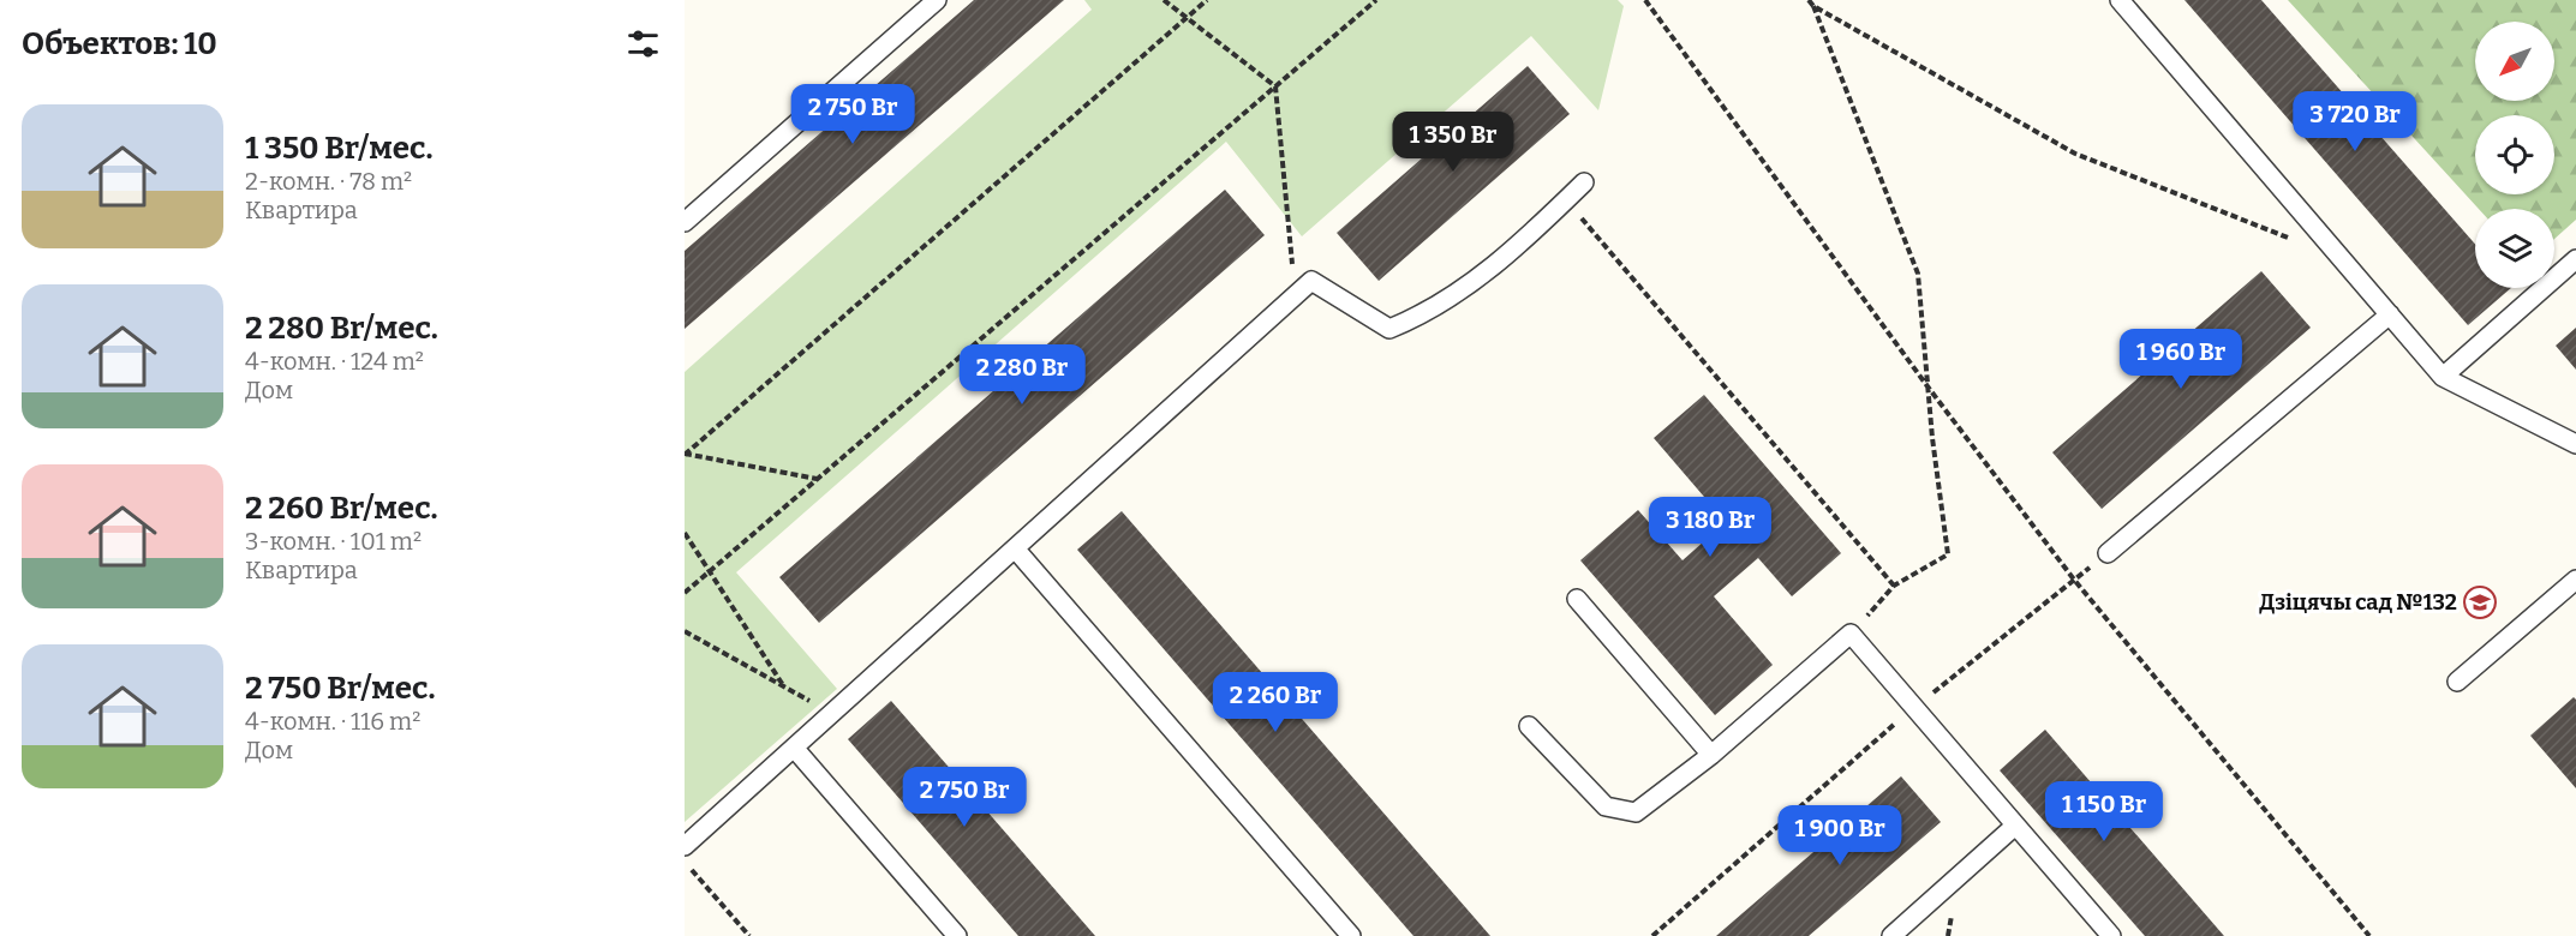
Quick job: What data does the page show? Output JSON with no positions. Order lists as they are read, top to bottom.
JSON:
{
  "places": {
    "school or university": ["Дзіцячы сад №132"]
  },
  "north": "bottom left",
  "page": {
    "heading": "Объектов: 10",
    "price": [
      "2 750 Br",
      "3 720 Br",
      "1 350 Br",
      "1 960 Br",
      "2 280 Br",
      "3 180 Br",
      "2 260 Br",
      "2 750 Br",
      "1 150 Br",
      "1 900 Br"
    ],
    "list": [
      {
        "name": "1 350 Br/мес.",
        "note": "2-комн. · 78 m² · Квартира"
      },
      {
        "name": "2 280 Br/мес.",
        "note": "4-комн. · 124 m² · Дом"
      },
      {
        "name": "2 260 Br/мес.",
        "note": "3-комн. · 101 m² · Квартира"
      },
      {
        "name": "2 750 Br/мес.",
        "note": "4-комн. · 116 m² · Дом"
      }
    ]
  }
}
